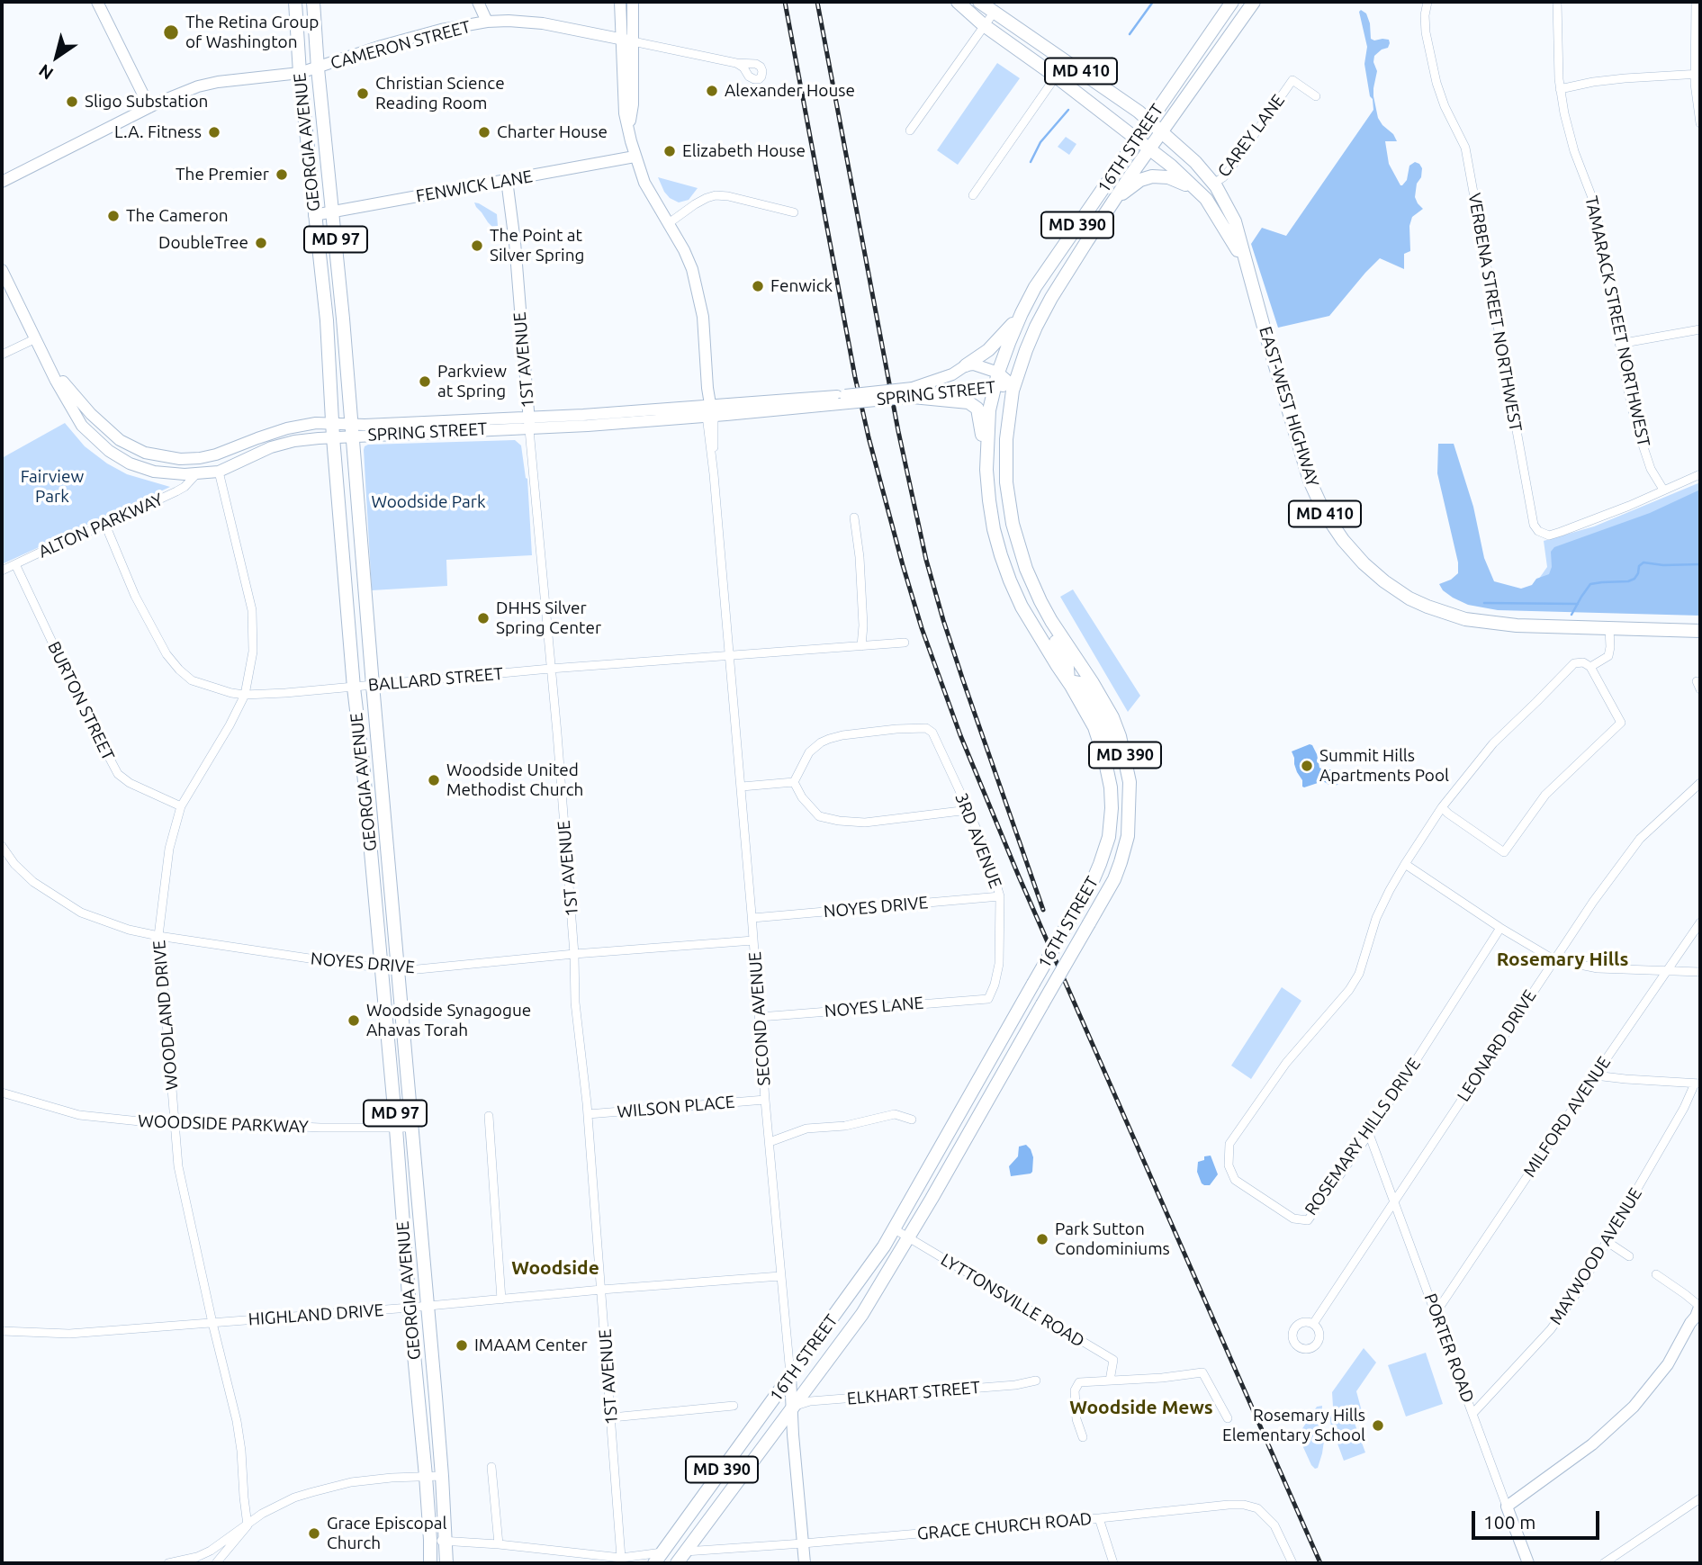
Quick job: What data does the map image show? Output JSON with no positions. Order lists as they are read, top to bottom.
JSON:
{
  "streets": {
    "main road": [
      "MD 410",
      "GEORGIA AVENUE",
      "16TH STREET",
      "MD 390",
      "MD 97",
      "EAST-WEST HIGHWAY"
    ],
    "street": [
      "CAMERON STREET",
      "CAREY LANE",
      "FENWICK LANE",
      "VERBENA STREET NORTHWEST",
      "TAMARACK STREET NORTHWEST",
      "1ST AVENUE",
      "SPRING STREET",
      "ALTON PARKWAY",
      "BALLARD STREET",
      "BURTON STREET",
      "3RD AVENUE",
      "NOYES DRIVE",
      "NOYES LANE",
      "WOODLAND DRIVE",
      "SECOND AVENUE",
      "LEONARD DRIVE",
      "WILSON PLACE",
      "MILFORD AVENUE",
      "WOODSIDE PARKWAY",
      "ROSEMARY HILLS DRIVE",
      "MAYWOOD AVENUE",
      "LYTTONSVILLE ROAD",
      "HIGHLAND DRIVE",
      "PORTER ROAD",
      "ELKHART STREET",
      "GRACE CHURCH ROAD"
    ]
  },
  "crossings": [
    ["CAMERON STREET", "GEORGIA AVENUE"],
    ["CAMERON STREET", "SECOND AVENUE"],
    ["CAREY LANE", "EAST-WEST HIGHWAY"],
    ["GEORGIA AVENUE", "FENWICK LANE"],
    ["GEORGIA AVENUE", "SPRING STREET"],
    ["GEORGIA AVENUE", "BALLARD STREET"],
    ["GEORGIA AVENUE", "NOYES DRIVE"],
    ["GEORGIA AVENUE", "WOODSIDE PARKWAY"],
    ["GEORGIA AVENUE", "HIGHLAND DRIVE"],
    ["16TH STREET", "SPRING STREET"],
    ["16TH STREET", "EAST-WEST HIGHWAY"],
    ["16TH STREET", "SECOND AVENUE"],
    ["16TH STREET", "LYTTONSVILLE ROAD"],
    ["16TH STREET", "ELKHART STREET"],
    ["16TH STREET", "GRACE CHURCH ROAD"],
    ["FENWICK LANE", "1ST AVENUE"],
    ["FENWICK LANE", "SECOND AVENUE"],
    ["VERBENA STREET NORTHWEST", "TAMARACK STREET NORTHWEST"],
    ["1ST AVENUE", "SPRING STREET"],
    ["1ST AVENUE", "BALLARD STREET"],
    ["1ST AVENUE", "NOYES DRIVE"],
    ["1ST AVENUE", "WILSON PLACE"],
    ["1ST AVENUE", "HIGHLAND DRIVE"],
    ["SPRING STREET", "ALTON PARKWAY"],
    ["SPRING STREET", "WOODLAND DRIVE"],
    ["SPRING STREET", "SECOND AVENUE"],
    ["ALTON PARKWAY", "BALLARD STREET"],
    ["ALTON PARKWAY", "BURTON STREET"],
    ["BALLARD STREET", "WOODLAND DRIVE"],
    ["BALLARD STREET", "SECOND AVENUE"],
    ["BURTON STREET", "WOODLAND DRIVE"],
    ["3RD AVENUE", "NOYES DRIVE"],
    ["3RD AVENUE", "NOYES LANE"],
    ["NOYES DRIVE", "WOODLAND DRIVE"],
    ["NOYES DRIVE", "SECOND AVENUE"],
    ["NOYES LANE", "SECOND AVENUE"],
    ["WOODLAND DRIVE", "WOODSIDE PARKWAY"],
    ["WOODLAND DRIVE", "HIGHLAND DRIVE"],
    ["SECOND AVENUE", "WILSON PLACE"],
    ["SECOND AVENUE", "HIGHLAND DRIVE"],
    ["SECOND AVENUE", "ELKHART STREET"],
    ["SECOND AVENUE", "GRACE CHURCH ROAD"],
    ["LEONARD DRIVE", "PORTER ROAD"],
    ["MILFORD AVENUE", "PORTER ROAD"],
    ["ROSEMARY HILLS DRIVE", "PORTER ROAD"],
    ["MAYWOOD AVENUE", "PORTER ROAD"]
  ],
  "districts": ["Rosemary Hills", "Woodside", "Woodside Mews"],
  "parks": ["Fairview Park", "Woodside Park"],
  "places": [
    "The Retina Group of Washington",
    "Alexander House",
    "Christian Science Reading Room",
    "Sligo Substation",
    "L.A. Fitness",
    "Charter House",
    "Elizabeth House",
    "The Premier",
    "The Cameron",
    "DoubleTree",
    "The Point at Silver Spring",
    "Fenwick",
    "Parkview at Spring",
    "DHHS Silver Spring Center",
    "Summit Hills Apartments Pool",
    "Woodside United Methodist Church",
    "Woodside Synagogue Ahavas Torah",
    "Park Sutton Condominiums",
    "IMAAM Center",
    "Rosemary Hills Elementary School",
    "Grace Episcopal Church"
  ],
  "scale_bar": "100 m",
  "north": "bottom left"
}
